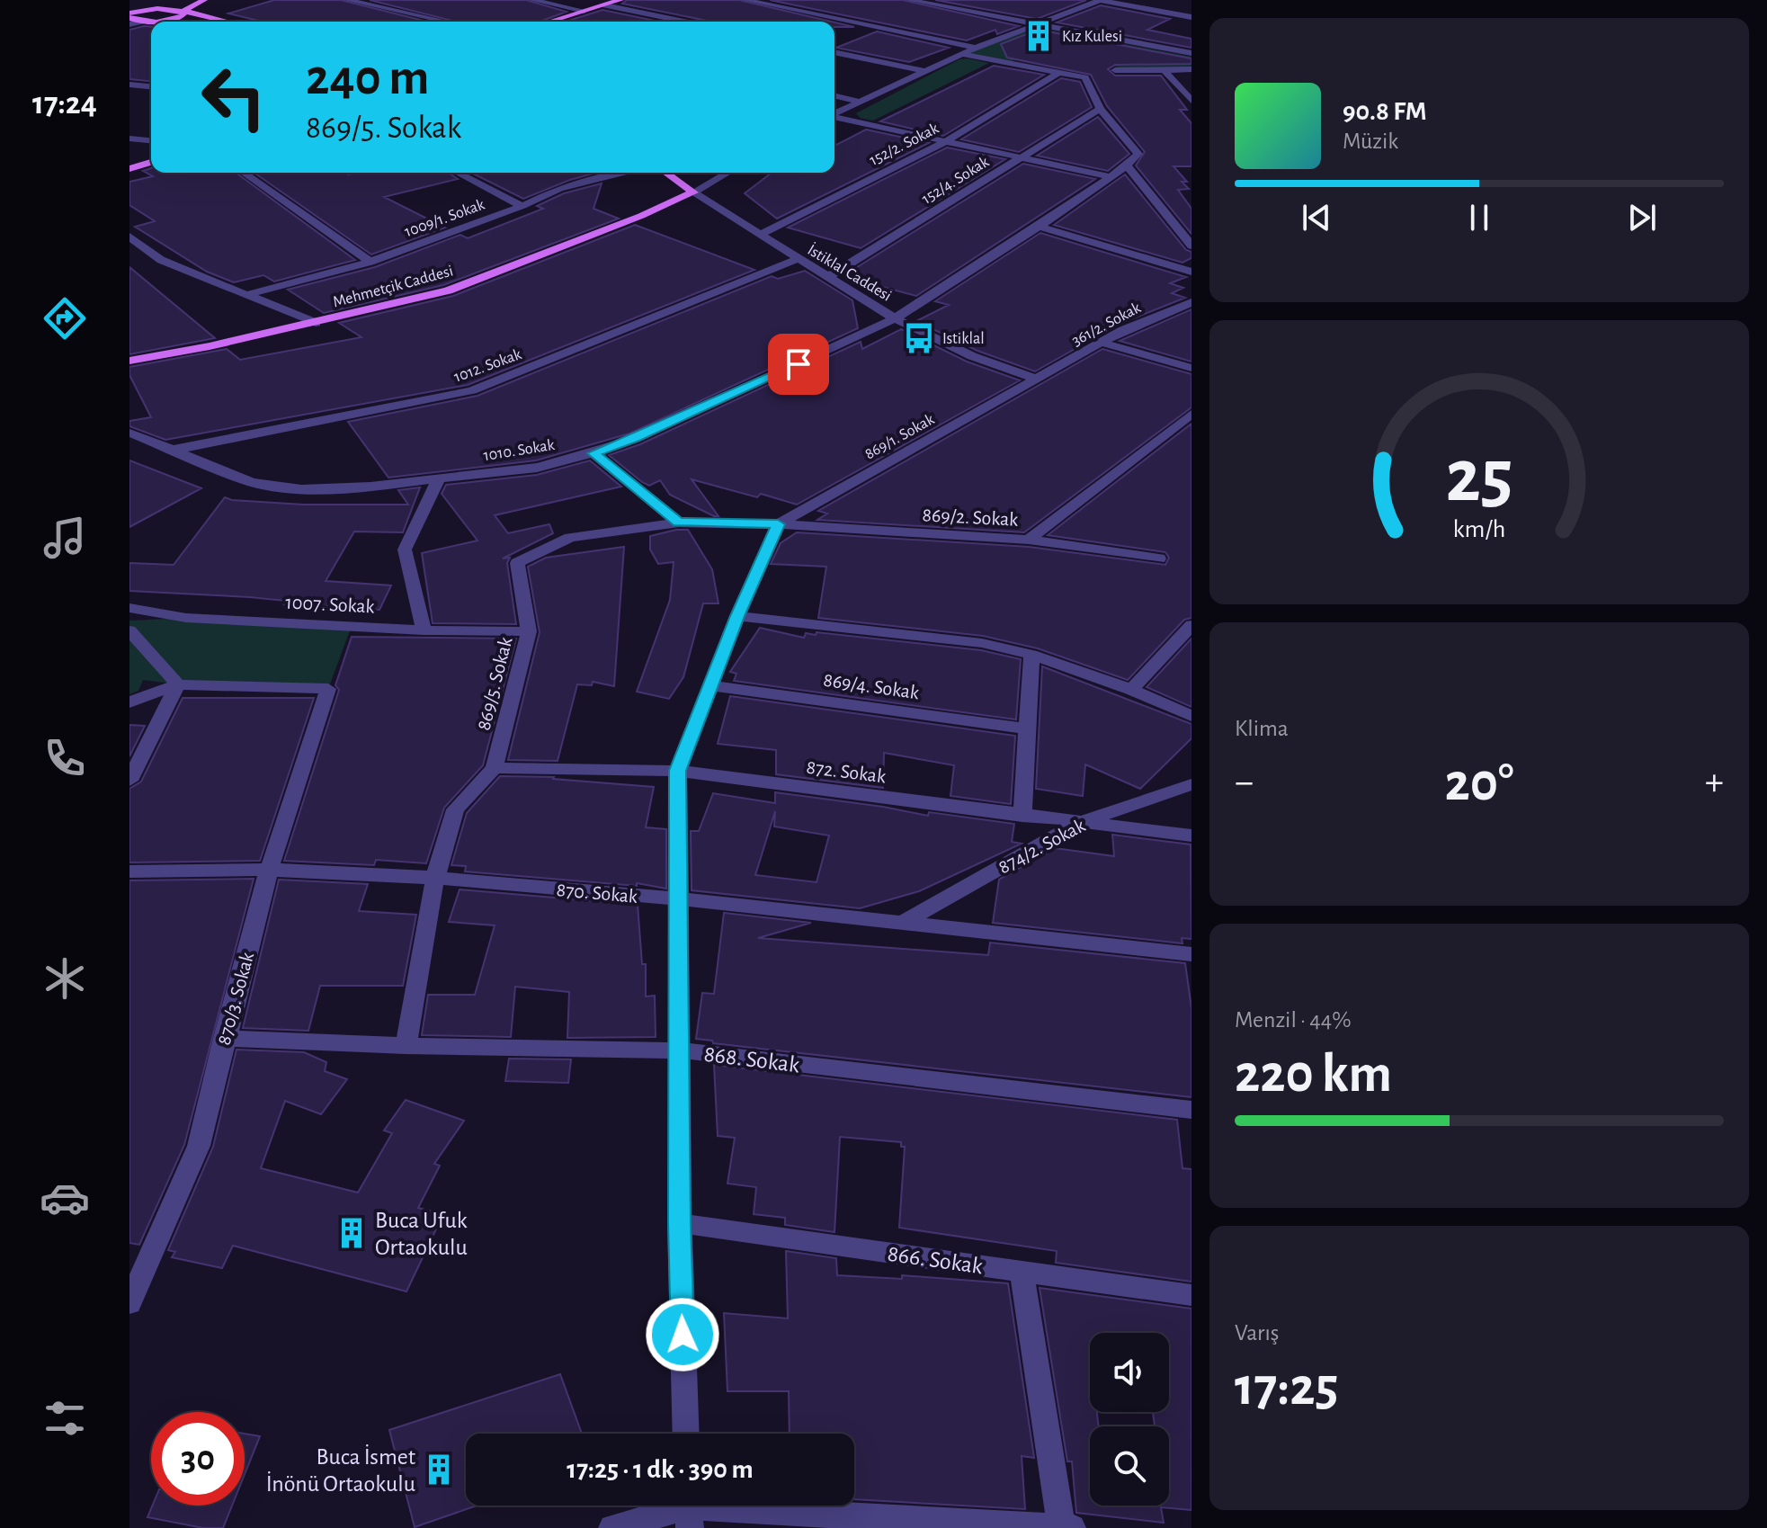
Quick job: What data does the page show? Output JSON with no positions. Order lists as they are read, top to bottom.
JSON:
{
  "streets": {
    "main road": ["İstiklal Caddesi", "Mehmetçik Caddesi"],
    "street": [
      "152/2. Sokak",
      "152/4. Sokak",
      "1009/1. Sokak",
      "361/2. Sokak",
      "1012. Sokak",
      "869/1. Sokak",
      "1010. Sokak",
      "869/2. Sokak",
      "1007. Sokak",
      "869/5. Sokak",
      "869/4. Sokak",
      "872. Sokak",
      "874/2. Sokak",
      "870. Sokak",
      "870/3. Sokak",
      "868. Sokak",
      "866. Sokak"
    ]
  },
  "crossings": [
    ["152/2. Sokak", "İstiklal Caddesi"],
    ["152/4. Sokak", "İstiklal Caddesi"],
    ["İstiklal Caddesi", "Mehmetçik Caddesi"],
    ["İstiklal Caddesi", "361/2. Sokak"],
    ["İstiklal Caddesi", "1012. Sokak"],
    ["İstiklal Caddesi", "869/1. Sokak"],
    ["İstiklal Caddesi", "1010. Sokak"],
    ["361/2. Sokak", "869/1. Sokak"],
    ["1012. Sokak", "1010. Sokak"],
    ["869/1. Sokak", "869/2. Sokak"],
    ["869/1. Sokak", "869/5. Sokak"],
    ["869/2. Sokak", "869/5. Sokak"],
    ["1007. Sokak", "869/5. Sokak"],
    ["869/5. Sokak", "872. Sokak"],
    ["869/5. Sokak", "870. Sokak"],
    ["869/5. Sokak", "868. Sokak"],
    ["872. Sokak", "874/2. Sokak"],
    ["874/2. Sokak", "870. Sokak"],
    ["870. Sokak", "870/3. Sokak"],
    ["870/3. Sokak", "868. Sokak"]
  ],
  "places": {
    "building": ["Kız Kulesi", "Buca Ufuk Ortaokulu", "Buca İsmet İnönü Ortaokulu"],
    "bus stop": ["Istiklal"]
  },
  "page": {
    "tabs": "17:24",
    "turn": ["240 m", "869/5. Sokak"],
    "song": ["90.8 FM", "Müzik"],
    "tile": [
      "Klima",
      ["Menzil · 44%", "220 km"],
      ["Varış", "17:25"]
    ],
    "heat": ["−", "20°", "+"],
    "limit": "30",
    "trip": "17:25 · 1 dk · 390 m",
    "gauge": ["25", "km/h"]
  }
}
